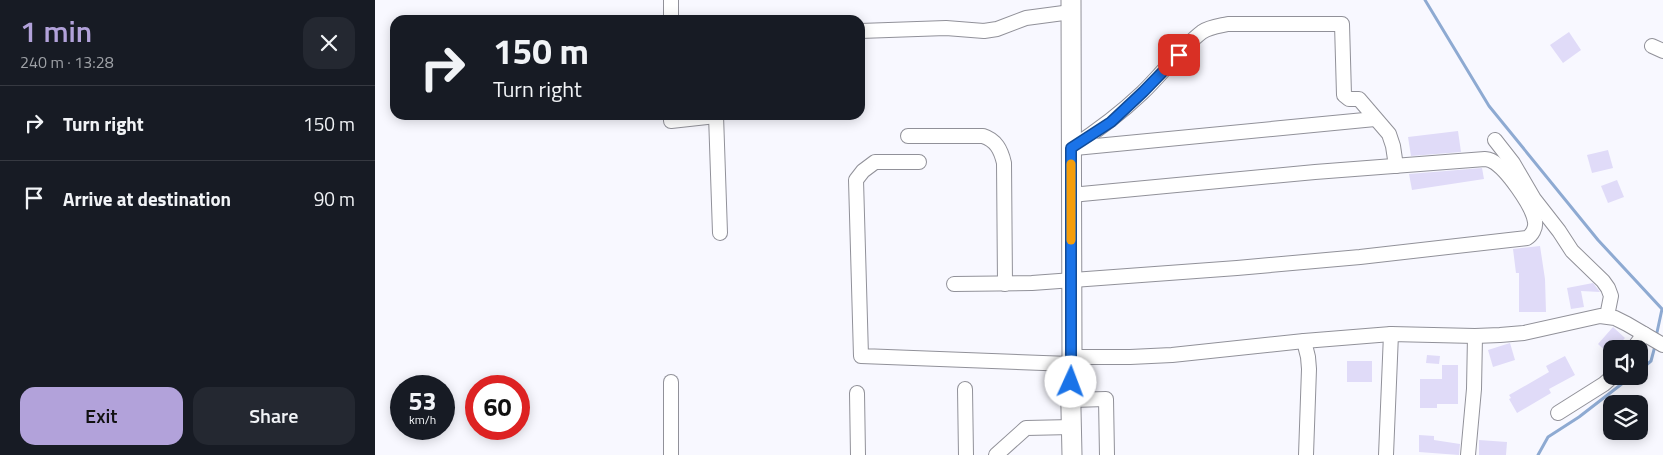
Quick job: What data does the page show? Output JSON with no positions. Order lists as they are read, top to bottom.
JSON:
{
  "page": {
    "heading": ["1 min", "240 m · 13:28"],
    "turn": ["150 m", "Turn right"],
    "list": [
      {
        "name": "Turn right",
        "value": "150 m"
      },
      {
        "name": "Arrive at destination",
        "value": "90 m"
      }
    ],
    "speed": "53 km/h",
    "limit": "60",
    "buttons": ["Exit", "Share"]
  }
}
